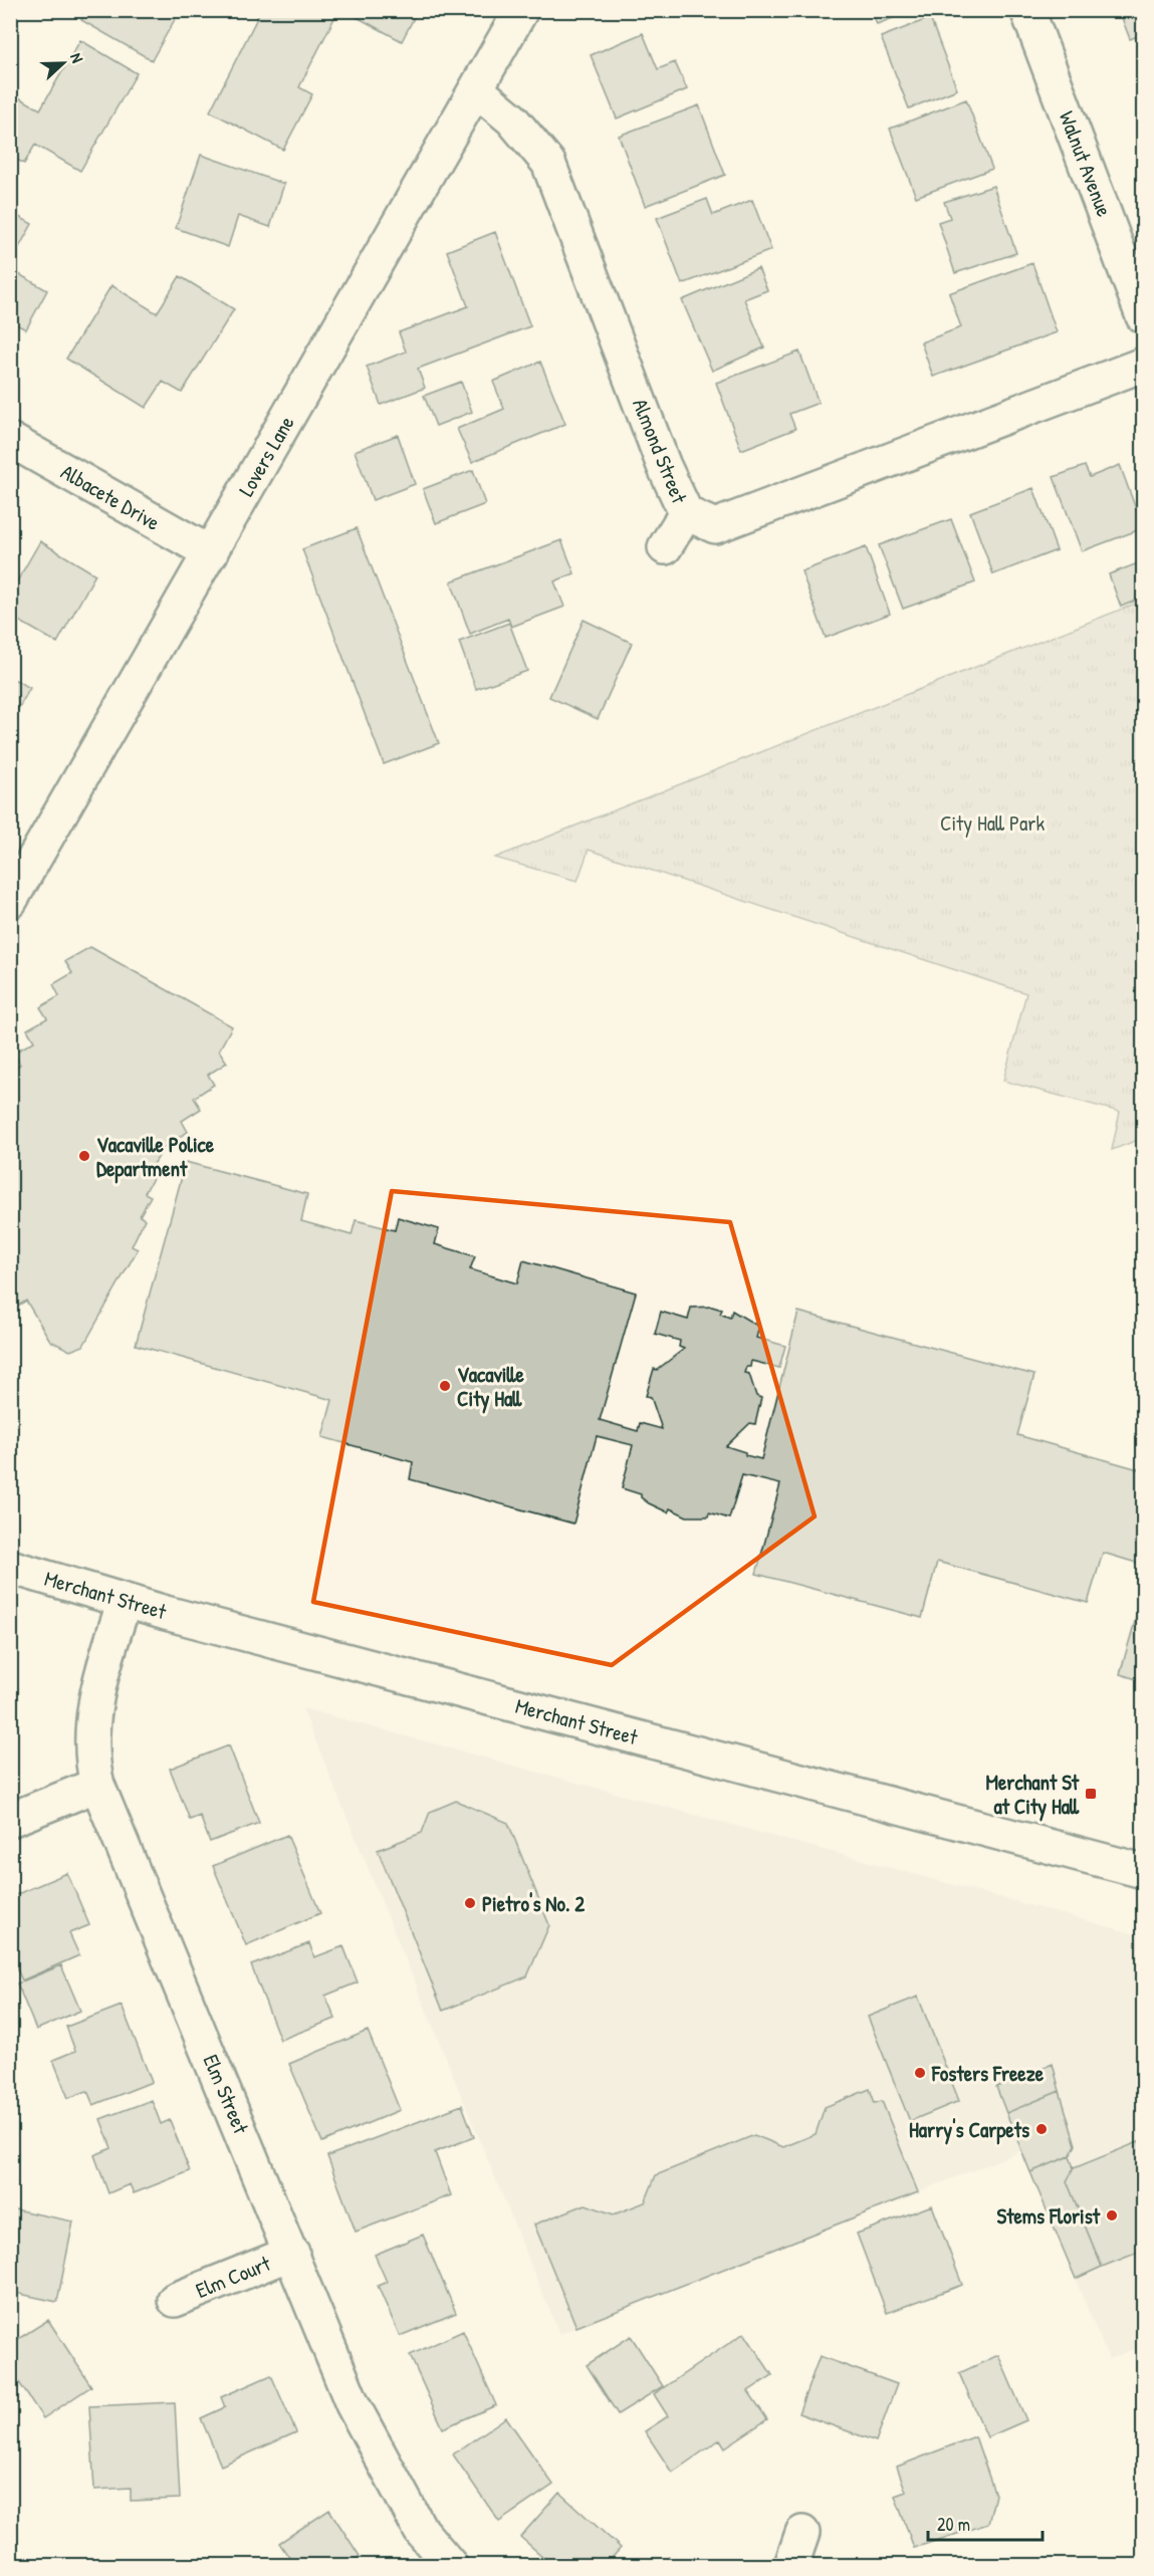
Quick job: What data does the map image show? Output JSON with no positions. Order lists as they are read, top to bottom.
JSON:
{
  "streets": {
    "street": [
      "Walnut Avenue",
      "Almond Street",
      "Lovers Lane",
      "Albacete Drive",
      "Merchant Street",
      "Elm Street",
      "Elm Court"
    ]
  },
  "crossings": [
    ["Almond Street", "Lovers Lane"],
    ["Lovers Lane", "Albacete Drive"],
    ["Merchant Street", "Elm Street"],
    ["Elm Street", "Elm Court"]
  ],
  "parks": ["City Hall Park"],
  "places": {
    "other": [
      "Vacaville Police Department",
      "Vacaville City Hall",
      "Pietro's No. 2",
      "Fosters Freeze",
      "Harry's Carpets",
      "Stems Florist"
    ],
    "transit": ["Merchant St at City Hall"]
  },
  "scale_bar": "20 m",
  "north": "right"
}
